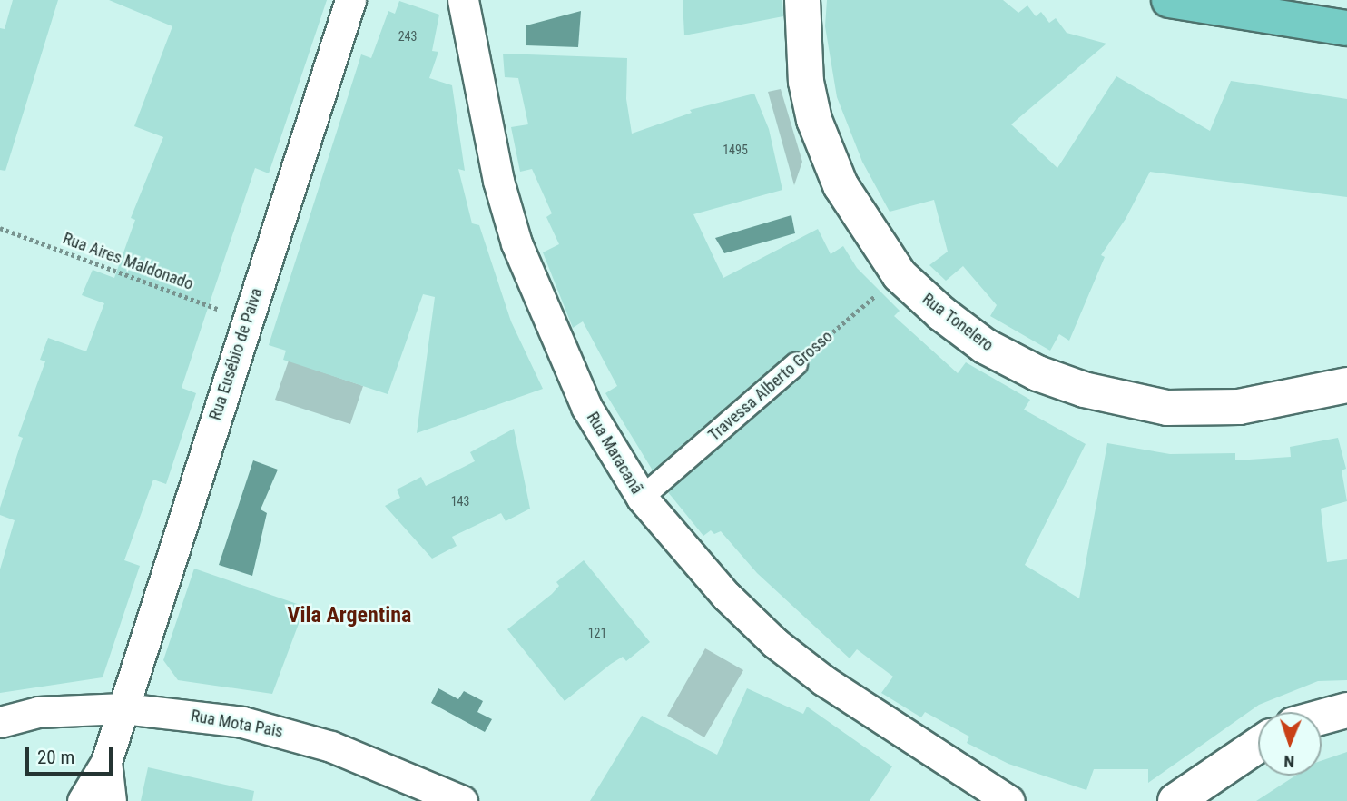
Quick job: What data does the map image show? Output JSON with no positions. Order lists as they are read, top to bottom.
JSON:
{
  "streets": {
    "street": [
      "Rua Tonelero",
      "Rua Eusébio de Paiva",
      "Travessa Alberto Grosso",
      "Rua Maracanã",
      "Rua Mota Pais"
    ],
    "path": ["Rua Aires Maldonado"]
  },
  "crossings": [
    ["Rua Aires Maldonado", "Rua Eusébio de Paiva"],
    ["Rua Tonelero", "Travessa Alberto Grosso"],
    ["Rua Eusébio de Paiva", "Rua Mota Pais"],
    ["Travessa Alberto Grosso", "Rua Maracanã"]
  ],
  "districts": ["Vila Argentina"],
  "house_numbers": [
    "243",
    "1495",
    "143",
    "121"
  ],
  "scale_bar": "20 m",
  "north": "bottom"
}
